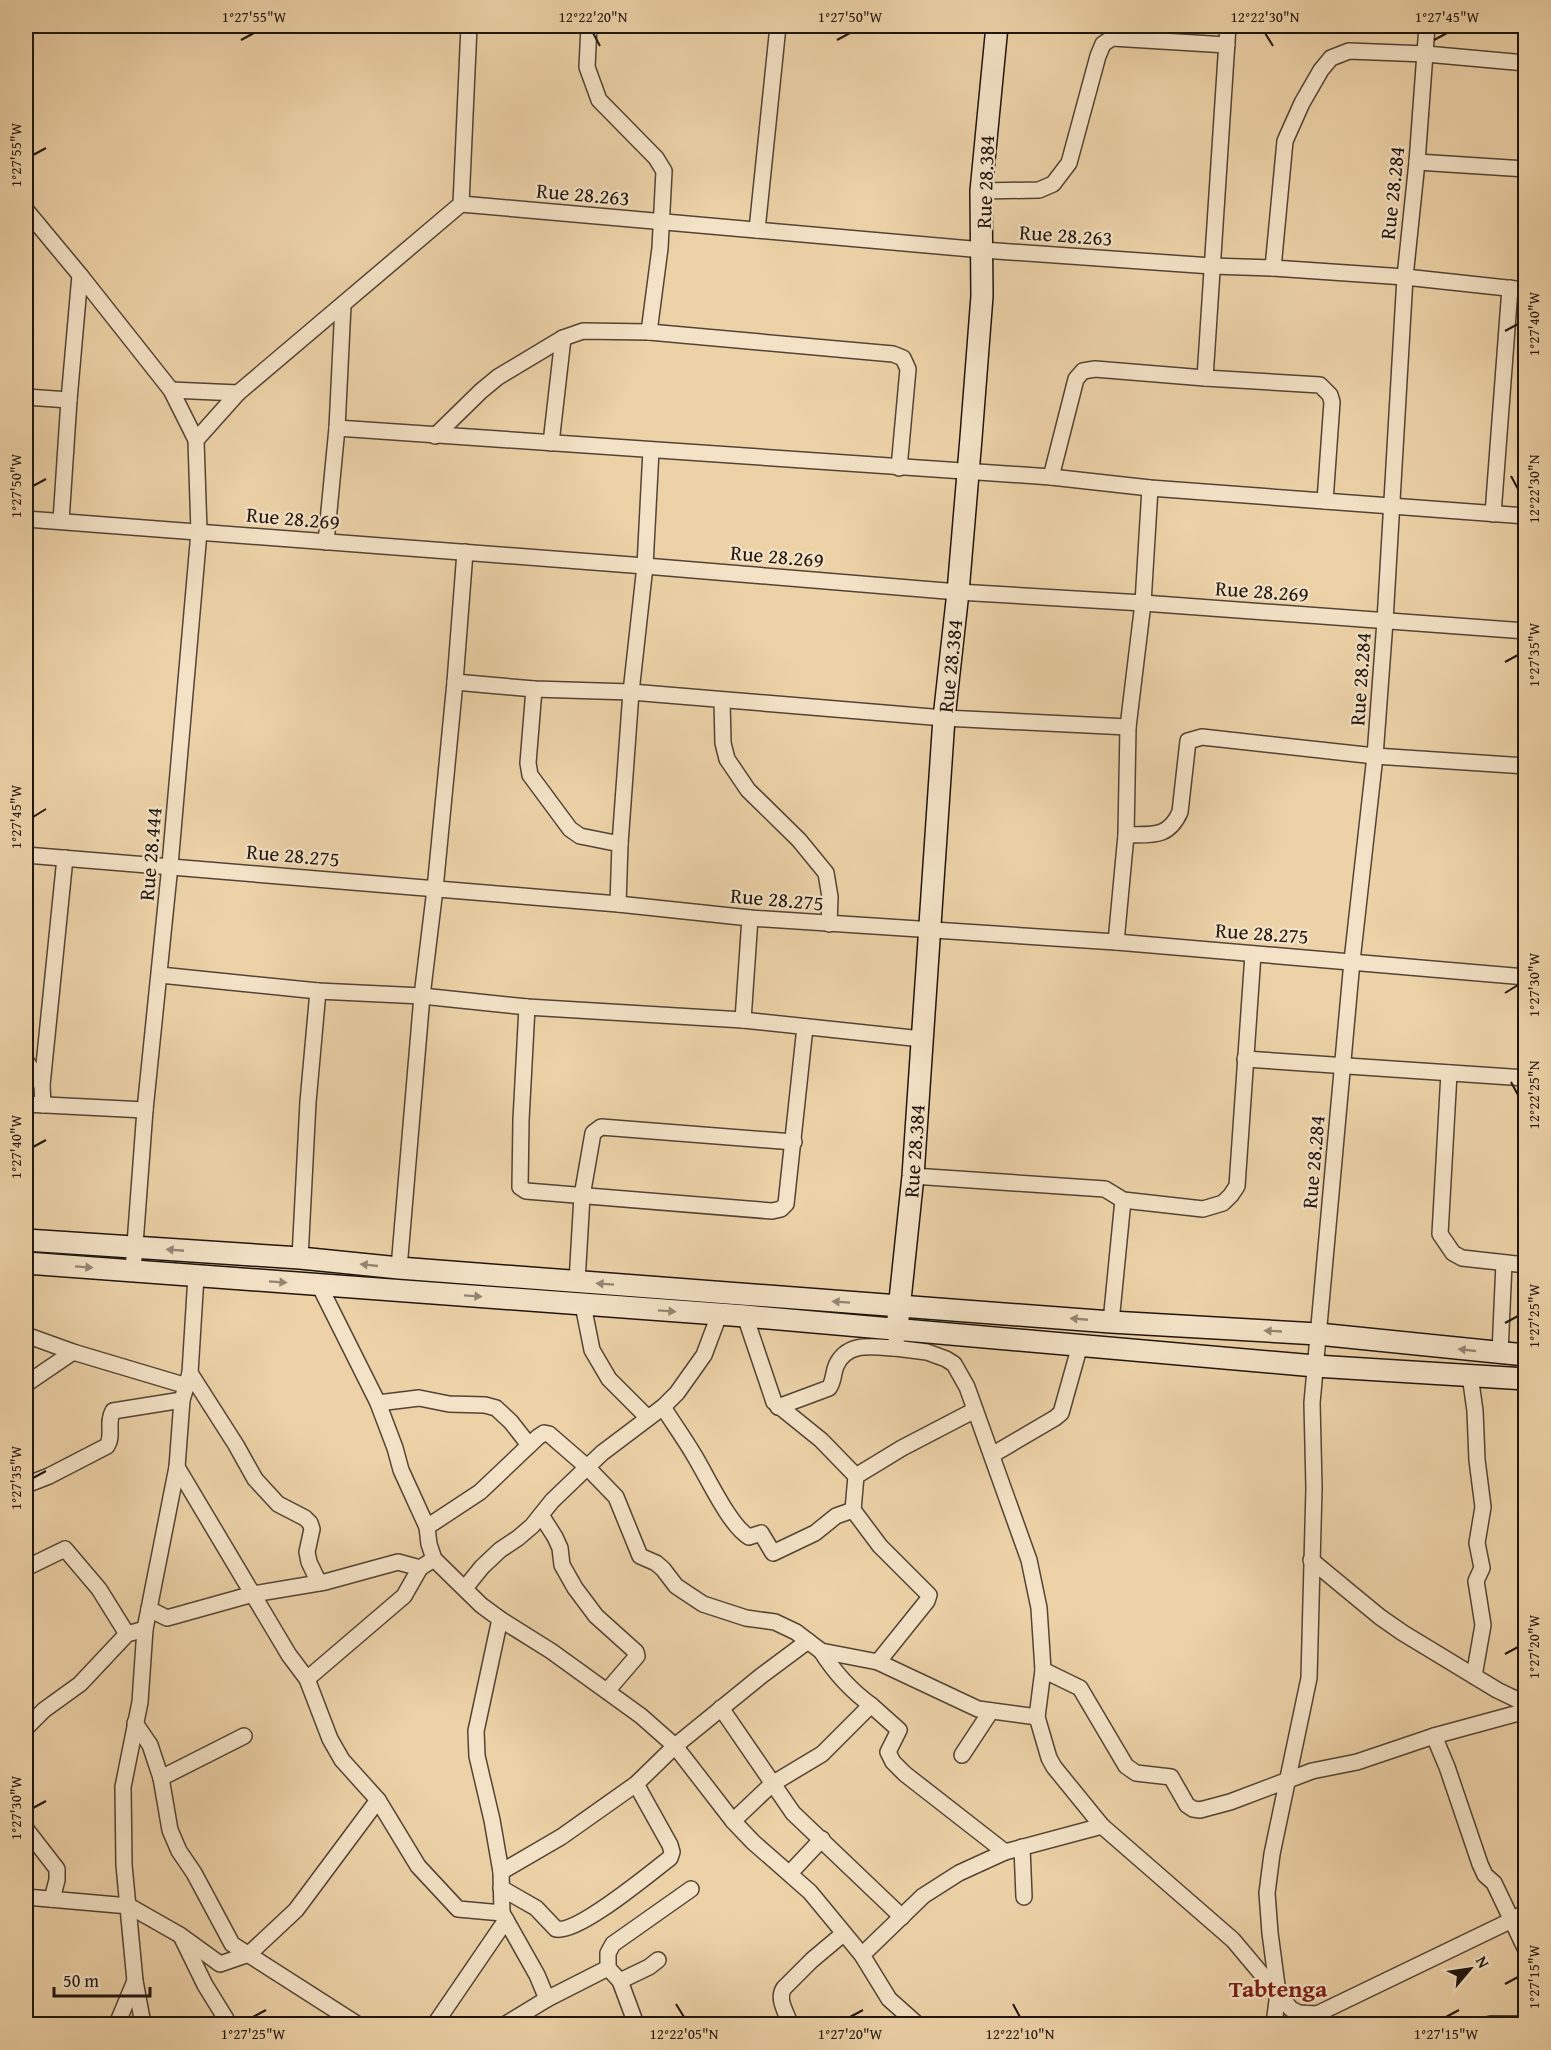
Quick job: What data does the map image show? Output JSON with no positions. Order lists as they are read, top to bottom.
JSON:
{
  "streets": {
    "main road": ["Rue 28.384"],
    "street": [
      "Rue 28.284",
      "Rue 28.263",
      "Rue 28.269",
      "Rue 28.444",
      "Rue 28.275"
    ]
  },
  "crossings": [
    ["Rue 28.384", "Rue 28.263"],
    ["Rue 28.384", "Rue 28.269"],
    ["Rue 28.384", "Rue 28.275"],
    ["Rue 28.284", "Rue 28.263"],
    ["Rue 28.284", "Rue 28.269"],
    ["Rue 28.284", "Rue 28.275"],
    ["Rue 28.269", "Rue 28.444"],
    ["Rue 28.444", "Rue 28.275"]
  ],
  "districts": ["Tabtenga"],
  "scale_bar": "50 m",
  "north": "top right",
  "coordinates": [
    "1°27'55\"W",
    "12°22'20\"N",
    "1°27'50\"W",
    "12°22'30\"N",
    "1°27'45\"W",
    "1°27'40\"W",
    "1°27'35\"W",
    "1°27'30\"W",
    "12°22'25\"N",
    "1°27'25\"W",
    "1°27'20\"W",
    "1°27'15\"W",
    "12°22'05\"N",
    "12°22'10\"N"
  ]
}
